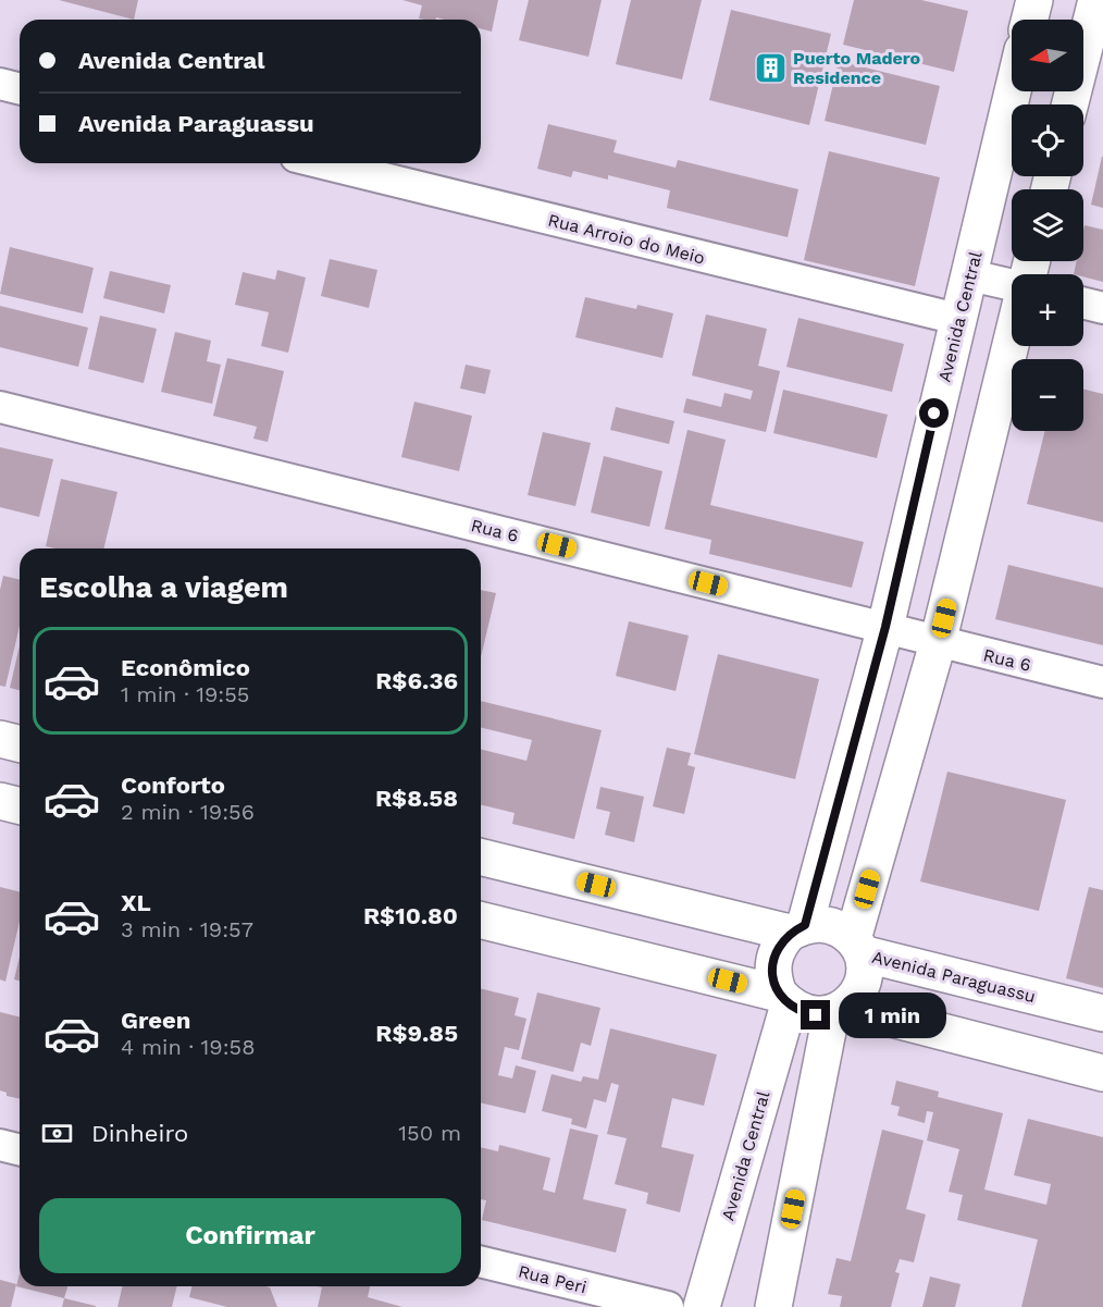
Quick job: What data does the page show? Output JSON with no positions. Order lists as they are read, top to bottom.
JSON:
{
  "streets": {
    "main road": ["Avenida Central", "Avenida Paraguassu"],
    "street": ["Rua Arroio do Meio", "Rua 6", "Rua Peri"]
  },
  "crossings": [
    ["Rua Arroio do Meio", "Avenida Central"],
    ["Avenida Central", "Rua 6"],
    ["Avenida Central", "Avenida Paraguassu"]
  ],
  "places": {
    "building": ["Puerto Madero Residence"]
  },
  "north": "left",
  "page": {
    "map_buttons": ["+", "−"],
    "banner": ["Avenida Central", "Avenida Paraguassu"],
    "heading": "Escolha a viagem",
    "list": [
      {
        "name": "Econômico",
        "note": "1 min · 19:55",
        "value": "R$6.36"
      },
      {
        "name": "Conforto",
        "note": "2 min · 19:56",
        "value": "R$8.58"
      },
      {
        "name": "XL",
        "note": "3 min · 19:57",
        "value": "R$10.80"
      },
      {
        "name": "Green",
        "note": "4 min · 19:58",
        "value": "R$9.85"
      }
    ],
    "bubble": "1 min",
    "pay": ["Dinheiro", "150 m"],
    "buttons": "Confirmar"
  }
}
